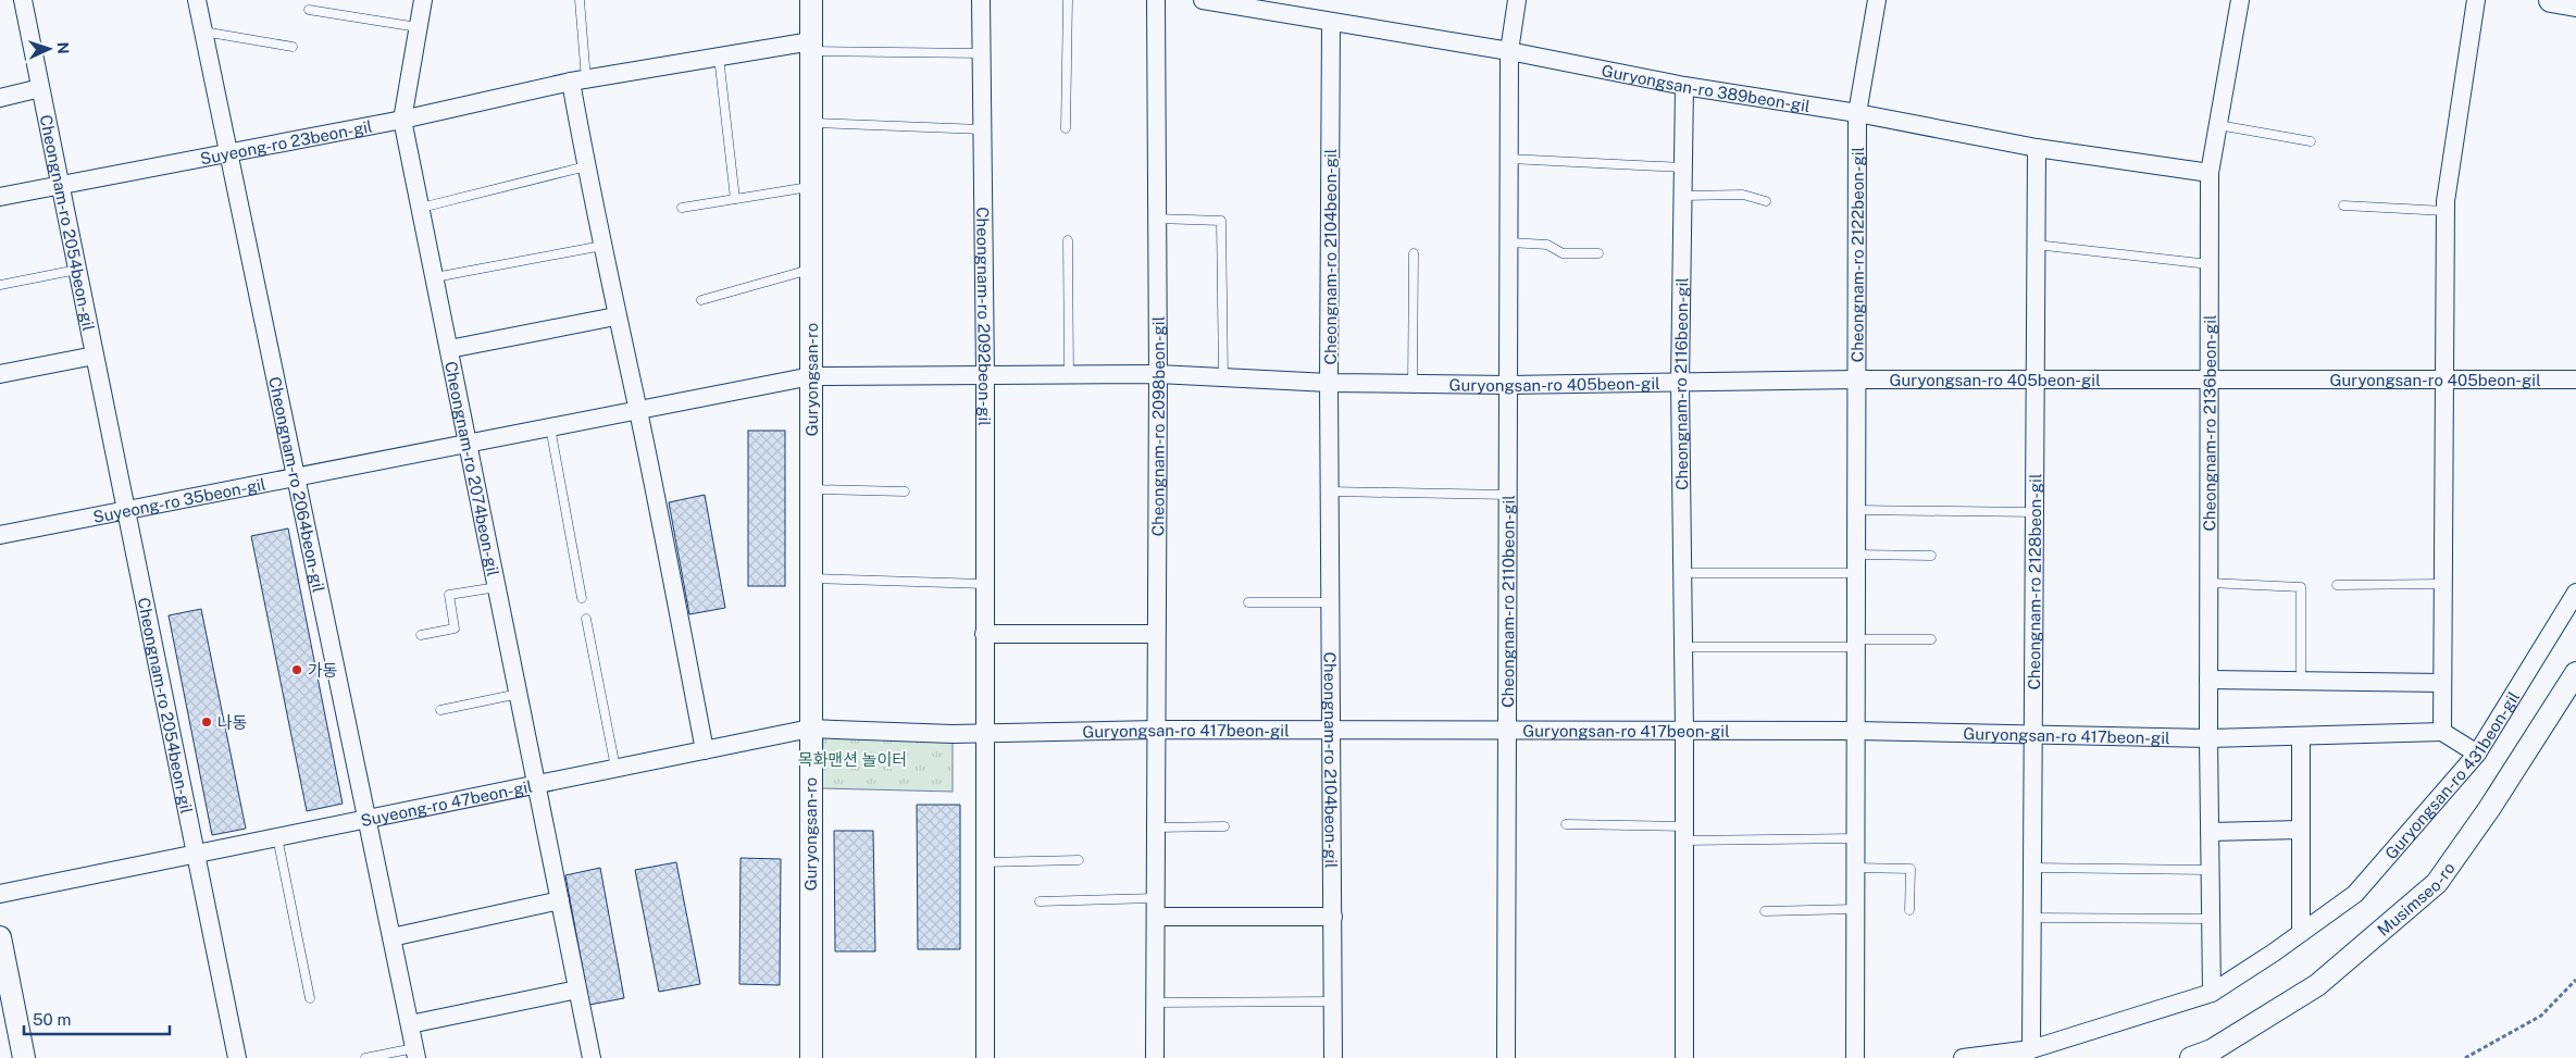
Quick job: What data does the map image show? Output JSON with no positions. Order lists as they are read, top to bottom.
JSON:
{
  "streets": {
    "street": [
      "Guryongsan-ro 389beon-gil",
      "Suyeong-ro 23beon-gil",
      "Cheongnam-ro 2054beon-gil",
      "Cheongnam-ro 2122beon-gil",
      "Cheongnam-ro 2104beon-gil",
      "Cheongnam-ro 2092beon-gil",
      "Guryongsan-ro",
      "Guryongsan-ro 405beon-gil",
      "Cheongnam-ro 2116beon-gil",
      "Cheongnam-ro 2136beon-gil",
      "Cheongnam-ro 2098beon-gil",
      "Cheongnam-ro 2074beon-gil",
      "Cheongnam-ro 2064beon-gil",
      "Suyeong-ro 35beon-gil",
      "Cheongnam-ro 2128beon-gil",
      "Cheongnam-ro 2110beon-gil",
      "Guryongsan-ro 417beon-gil",
      "Guryongsan-ro 431beon-gil",
      "Suyeong-ro 47beon-gil",
      "Musimseo-ro"
    ]
  },
  "crossings": [
    ["Guryongsan-ro 389beon-gil", "Cheongnam-ro 2122beon-gil"],
    ["Guryongsan-ro 389beon-gil", "Cheongnam-ro 2104beon-gil"],
    ["Guryongsan-ro 389beon-gil", "Cheongnam-ro 2116beon-gil"],
    ["Guryongsan-ro 389beon-gil", "Cheongnam-ro 2136beon-gil"],
    ["Guryongsan-ro 389beon-gil", "Cheongnam-ro 2128beon-gil"],
    ["Guryongsan-ro 389beon-gil", "Cheongnam-ro 2110beon-gil"],
    ["Suyeong-ro 23beon-gil", "Cheongnam-ro 2054beon-gil"],
    ["Suyeong-ro 23beon-gil", "Guryongsan-ro"],
    ["Suyeong-ro 23beon-gil", "Cheongnam-ro 2074beon-gil"],
    ["Suyeong-ro 23beon-gil", "Cheongnam-ro 2064beon-gil"],
    ["Cheongnam-ro 2054beon-gil", "Suyeong-ro 35beon-gil"],
    ["Cheongnam-ro 2054beon-gil", "Suyeong-ro 47beon-gil"],
    ["Cheongnam-ro 2122beon-gil", "Guryongsan-ro 405beon-gil"],
    ["Cheongnam-ro 2122beon-gil", "Guryongsan-ro 417beon-gil"],
    ["Cheongnam-ro 2104beon-gil", "Guryongsan-ro 405beon-gil"],
    ["Cheongnam-ro 2104beon-gil", "Guryongsan-ro 417beon-gil"],
    ["Cheongnam-ro 2092beon-gil", "Guryongsan-ro 405beon-gil"],
    ["Cheongnam-ro 2092beon-gil", "Guryongsan-ro 417beon-gil"],
    ["Guryongsan-ro", "Guryongsan-ro 405beon-gil"],
    ["Guryongsan-ro", "Suyeong-ro 35beon-gil"],
    ["Guryongsan-ro", "Guryongsan-ro 417beon-gil"],
    ["Guryongsan-ro", "Suyeong-ro 47beon-gil"],
    ["Guryongsan-ro 405beon-gil", "Cheongnam-ro 2116beon-gil"],
    ["Guryongsan-ro 405beon-gil", "Cheongnam-ro 2136beon-gil"],
    ["Guryongsan-ro 405beon-gil", "Cheongnam-ro 2098beon-gil"],
    ["Guryongsan-ro 405beon-gil", "Suyeong-ro 35beon-gil"],
    ["Guryongsan-ro 405beon-gil", "Cheongnam-ro 2128beon-gil"],
    ["Guryongsan-ro 405beon-gil", "Cheongnam-ro 2110beon-gil"],
    ["Cheongnam-ro 2116beon-gil", "Guryongsan-ro 417beon-gil"],
    ["Cheongnam-ro 2136beon-gil", "Guryongsan-ro 417beon-gil"],
    ["Cheongnam-ro 2136beon-gil", "Guryongsan-ro 431beon-gil"],
    ["Cheongnam-ro 2098beon-gil", "Guryongsan-ro 417beon-gil"],
    ["Cheongnam-ro 2074beon-gil", "Suyeong-ro 35beon-gil"],
    ["Cheongnam-ro 2074beon-gil", "Suyeong-ro 47beon-gil"],
    ["Cheongnam-ro 2064beon-gil", "Suyeong-ro 35beon-gil"],
    ["Cheongnam-ro 2064beon-gil", "Suyeong-ro 47beon-gil"],
    ["Cheongnam-ro 2128beon-gil", "Guryongsan-ro 417beon-gil"],
    ["Cheongnam-ro 2128beon-gil", "Guryongsan-ro 431beon-gil"],
    ["Cheongnam-ro 2110beon-gil", "Guryongsan-ro 417beon-gil"],
    ["Guryongsan-ro 417beon-gil", "Suyeong-ro 47beon-gil"]
  ],
  "parks": ["목화맨션 놀이터"],
  "places": ["가동", "나동"],
  "scale_bar": "50 m",
  "north": "right"
}
